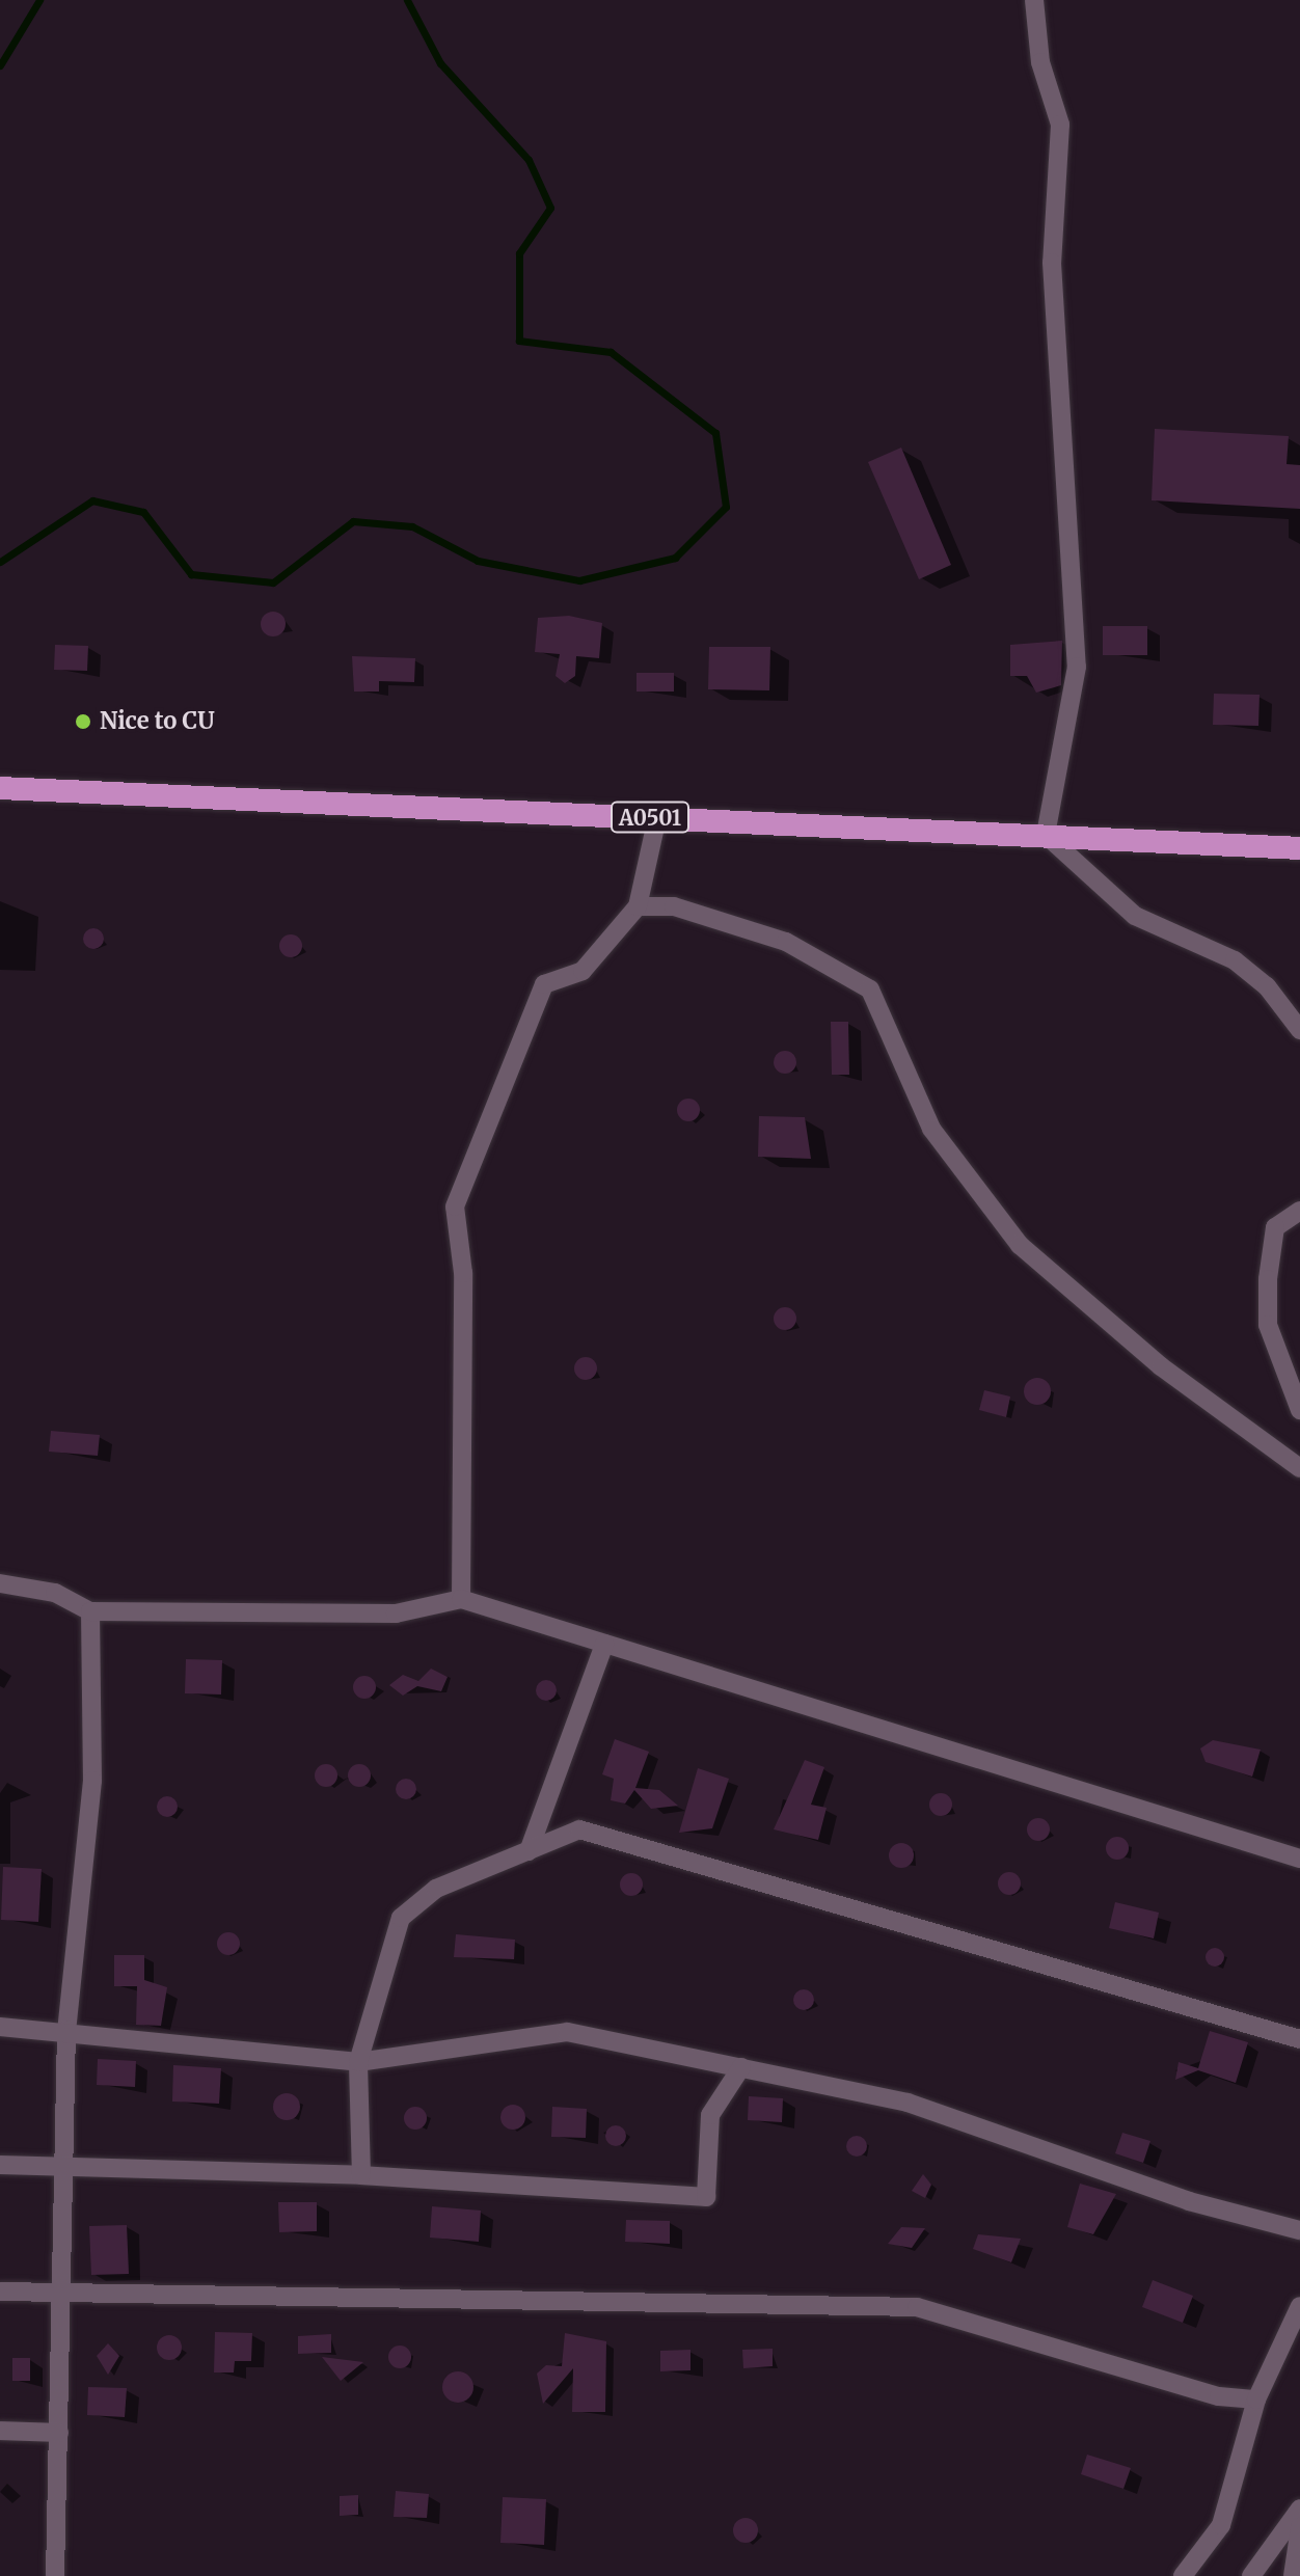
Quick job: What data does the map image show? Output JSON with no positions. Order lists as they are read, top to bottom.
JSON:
{
  "streets": {
    "highway": ["A0501"]
  },
  "places": ["Nice to CU"]
}
